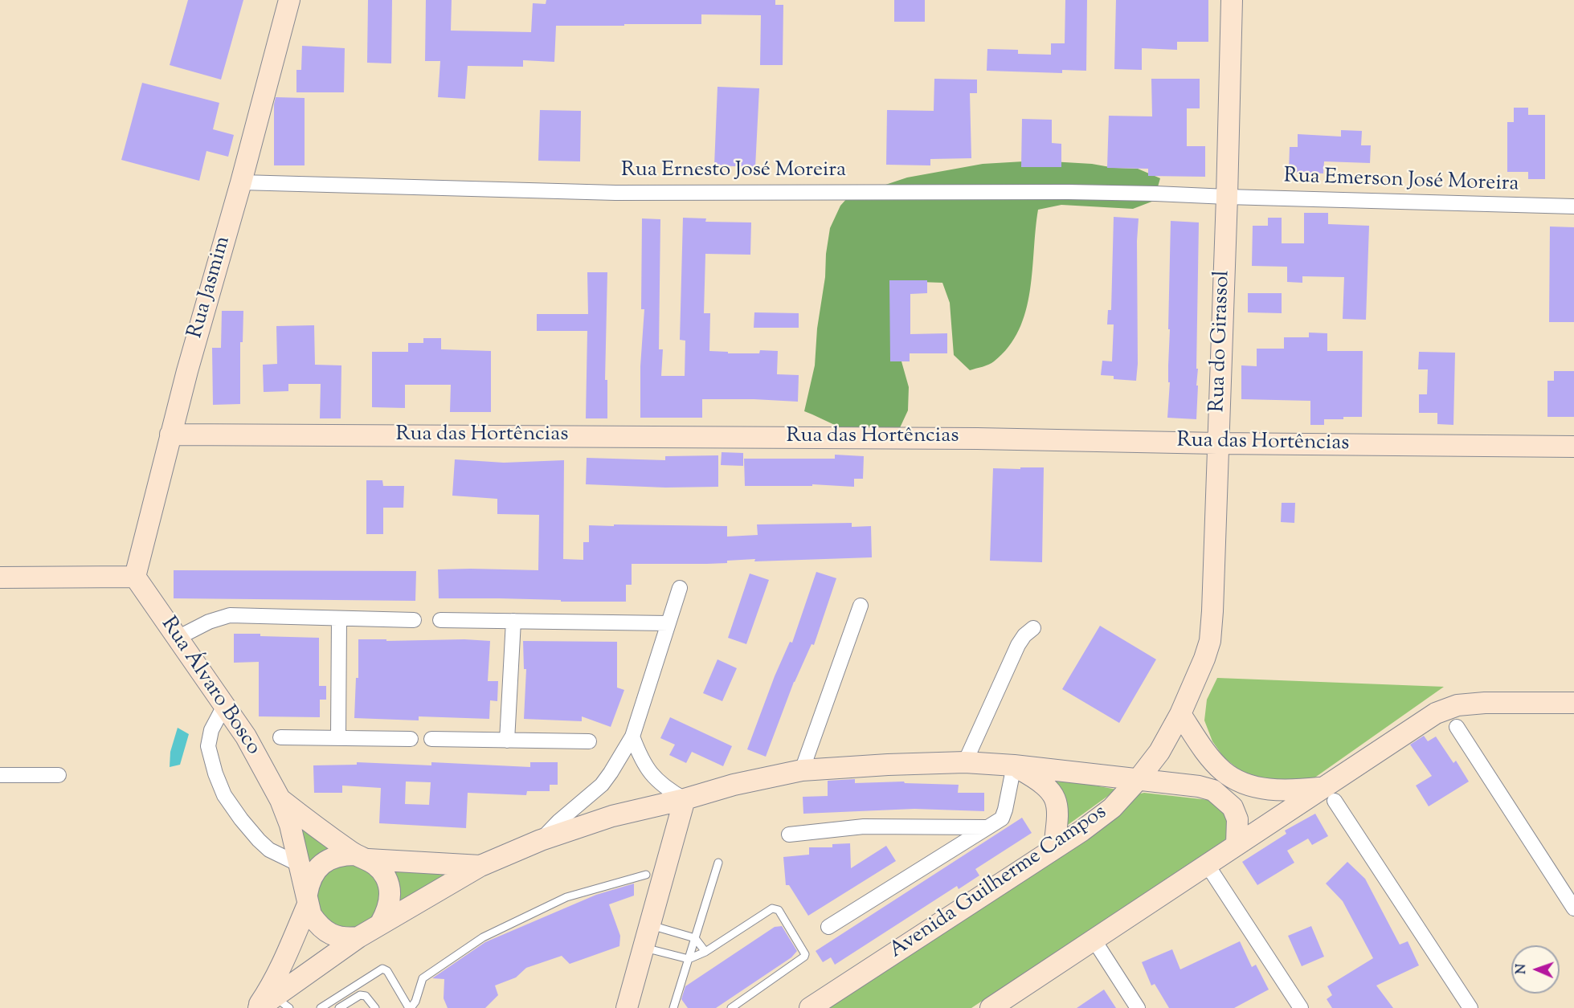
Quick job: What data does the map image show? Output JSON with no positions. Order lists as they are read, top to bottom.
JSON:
{
  "streets": {
    "main road": [
      "Rua Jasmim",
      "Rua do Girassol",
      "Rua das Hortências",
      "Rua Álvaro Bosco",
      "Avenida Guilherme Campos"
    ],
    "street": ["Rua Ernesto José Moreira", "Rua Emerson José Moreira"]
  },
  "crossings": [
    ["Rua Ernesto José Moreira", "Rua Emerson José Moreira"],
    ["Rua Ernesto José Moreira", "Rua Jasmim"],
    ["Rua Ernesto José Moreira", "Rua do Girassol"],
    ["Rua Emerson José Moreira", "Rua do Girassol"],
    ["Rua Jasmim", "Rua das Hortências"],
    ["Rua Jasmim", "Rua Álvaro Bosco"],
    ["Rua do Girassol", "Rua das Hortências"],
    ["Rua do Girassol", "Avenida Guilherme Campos"]
  ],
  "north": "left"
}
